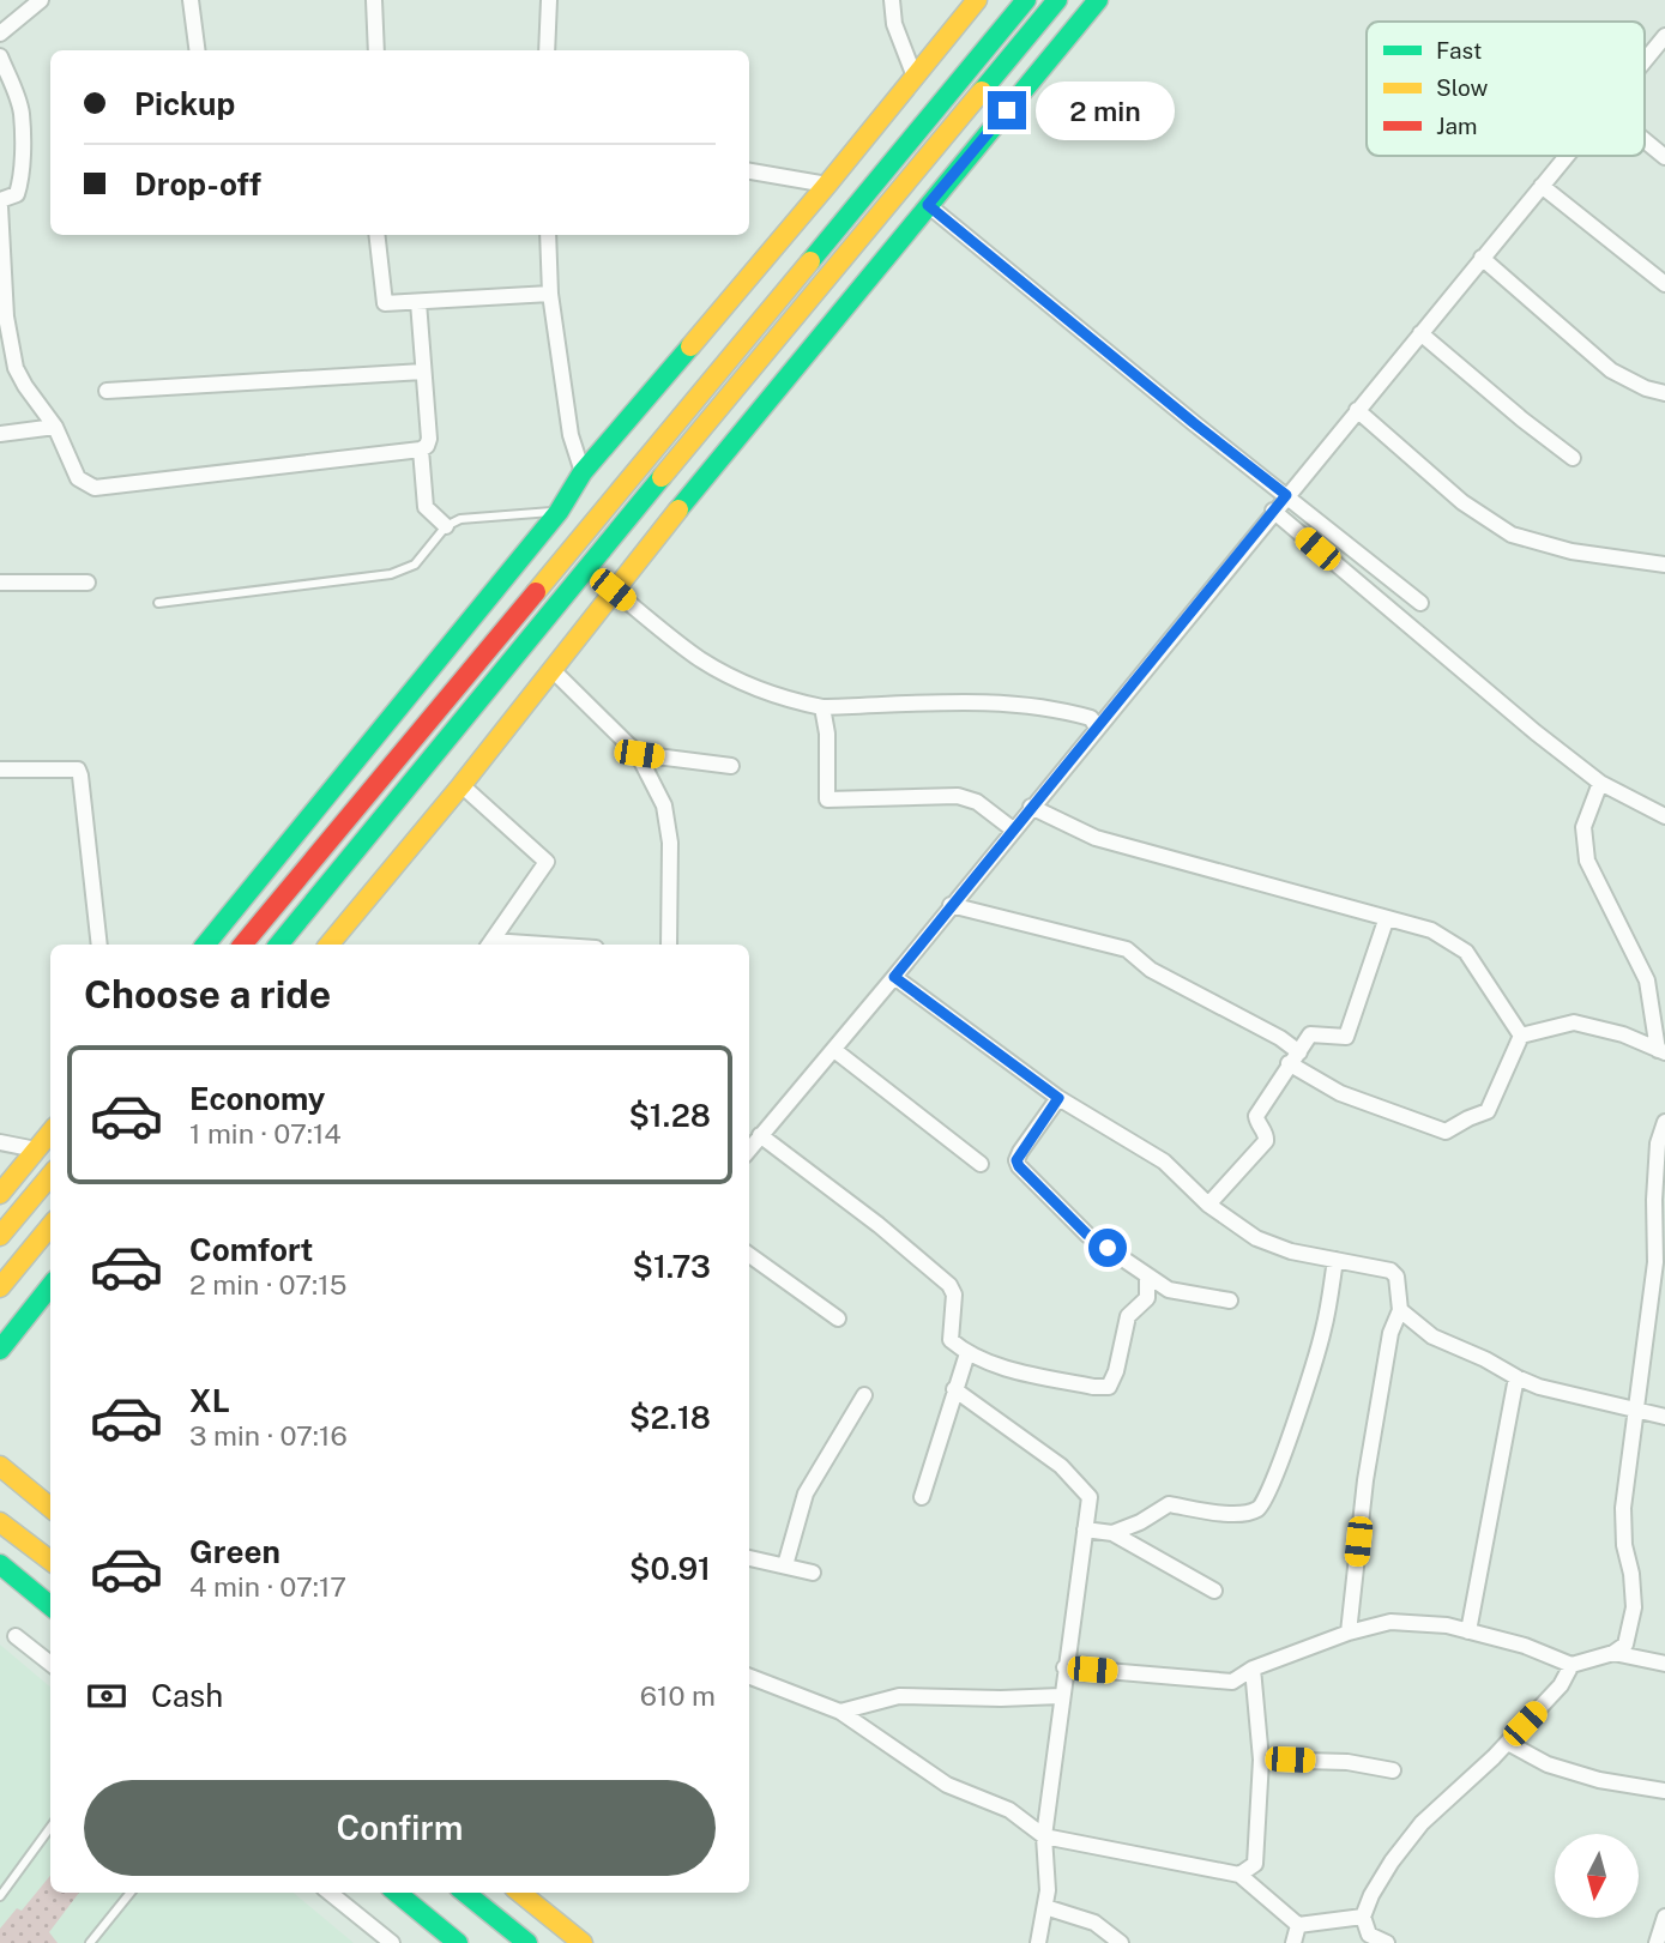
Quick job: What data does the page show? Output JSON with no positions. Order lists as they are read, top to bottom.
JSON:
{
  "legend": ["Fast", "Slow", "Jam"],
  "north": "bottom",
  "page": {
    "banner": ["Pickup", "Drop-off"],
    "bubble": "2 min",
    "heading": "Choose a ride",
    "list": [
      {
        "name": "Economy",
        "note": "1 min · 07:14",
        "value": "$1.28"
      },
      {
        "name": "Comfort",
        "note": "2 min · 07:15",
        "value": "$1.73"
      },
      {
        "name": "XL",
        "note": "3 min · 07:16",
        "value": "$2.18"
      },
      {
        "name": "Green",
        "note": "4 min · 07:17",
        "value": "$0.91"
      }
    ],
    "pay": ["Cash", "610 m"],
    "buttons": "Confirm"
  }
}
